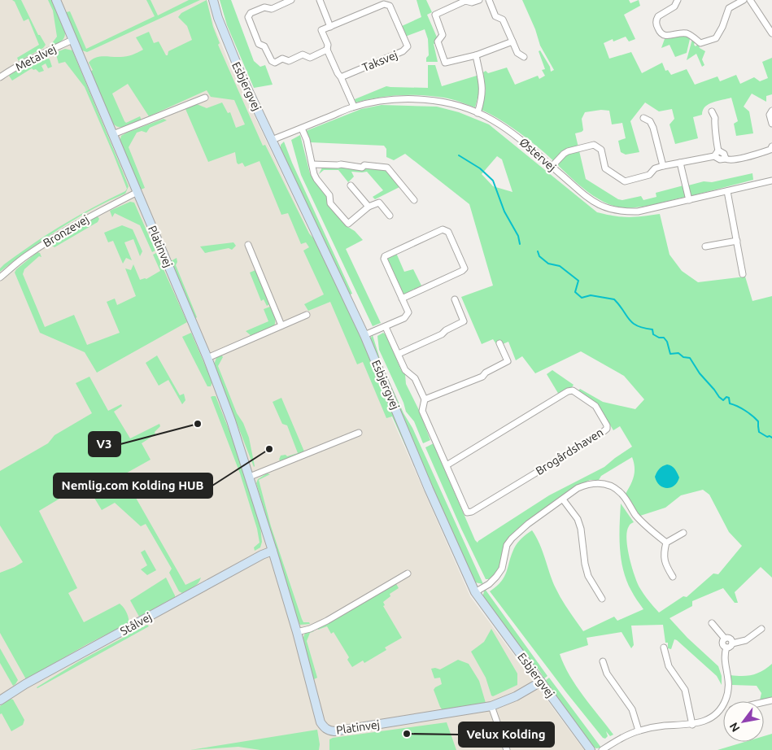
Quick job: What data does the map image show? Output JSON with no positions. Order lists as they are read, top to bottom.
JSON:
{
  "streets": {
    "street": [
      "Metalvej",
      "Taksvej",
      "Esbjergvej",
      "Østervej",
      "Bronzevej",
      "Platinvej",
      "Brogårdshaven",
      "Stålvej"
    ]
  },
  "crossings": [
    ["Metalvej", "Platinvej"],
    ["Esbjergvej", "Østervej"],
    ["Esbjergvej", "Platinvej"],
    ["Bronzevej", "Platinvej"],
    ["Platinvej", "Stålvej"]
  ],
  "places": ["V3", "Nemlig.com Kolding HUB", "Velux Kolding"],
  "north": "bottom left"
}
